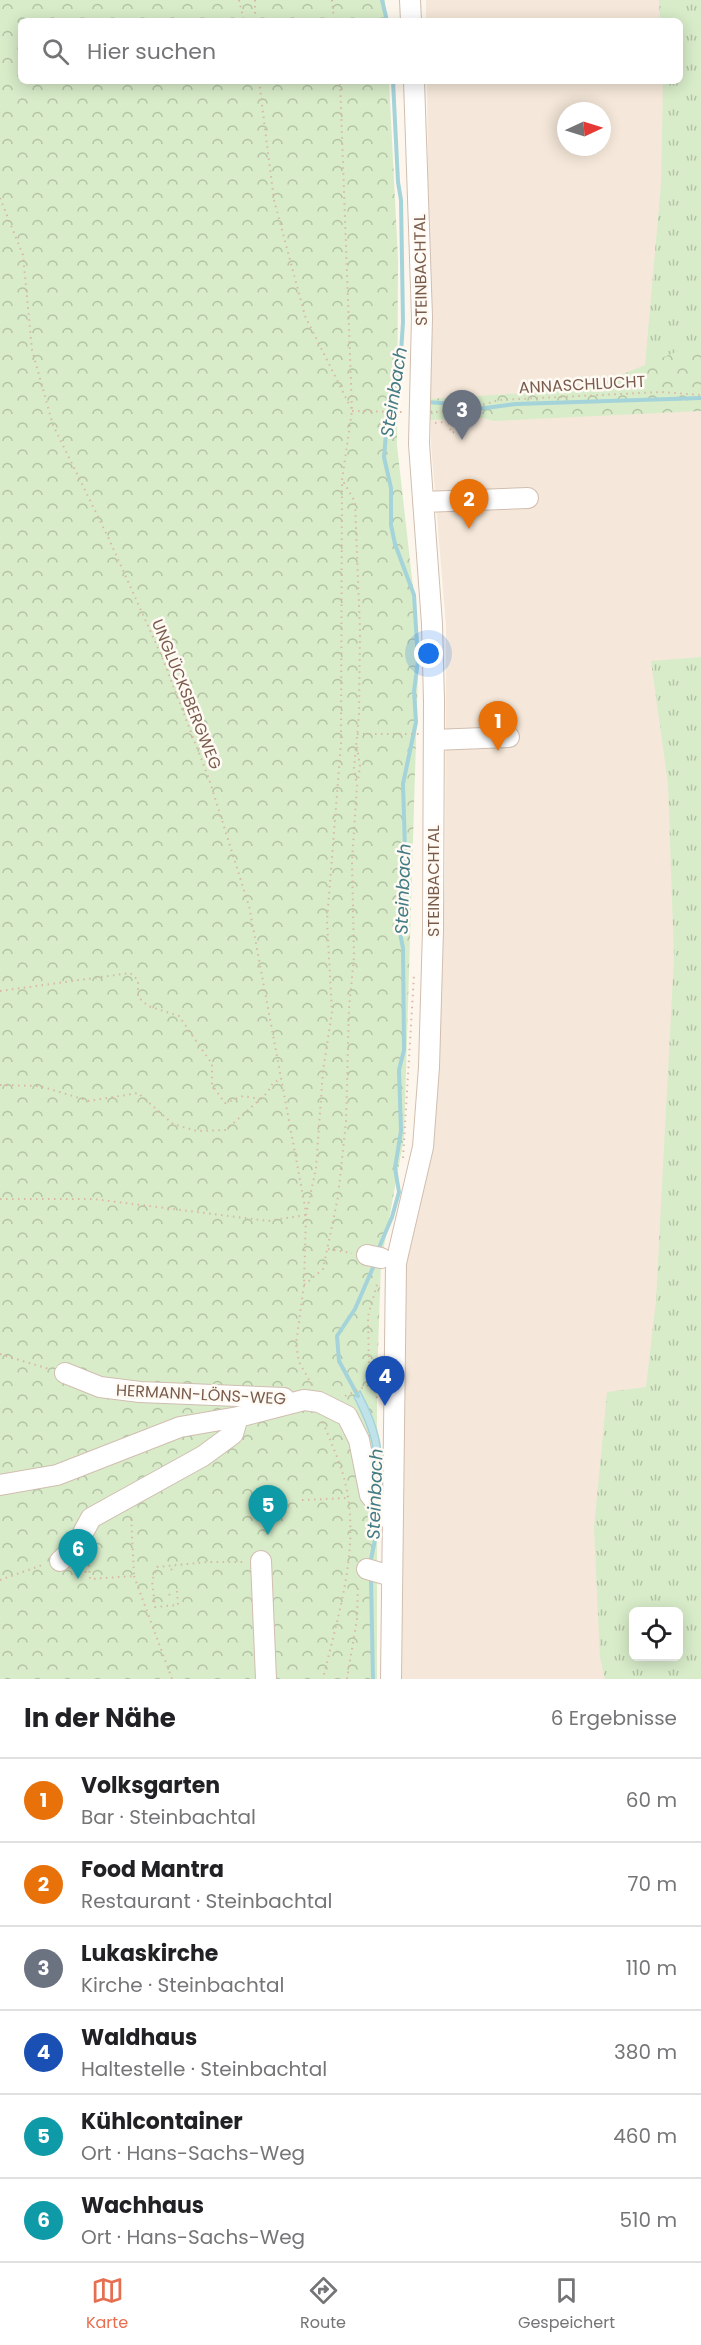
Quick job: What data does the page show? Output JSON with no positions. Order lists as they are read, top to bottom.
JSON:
{
  "streets": {
    "street": ["STEINBACHTAL", "HERMANN-LÖNS-WEG"],
    "path": ["ANNASCHLUCHT", "UNGLÜCKSBERGWEG"]
  },
  "crossings": [
    ["STEINBACHTAL", "ANNASCHLUCHT"]
  ],
  "water": ["Steinbach"],
  "north": "right",
  "page": {
    "search": "Hier suchen",
    "pins": [
      "3",
      "2",
      "1",
      "4",
      "5",
      "6"
    ],
    "heading": ["In der Nähe", "6 Ergebnisse"],
    "list": [
      {
        "mark": "1",
        "name": "Volksgarten",
        "note": "Bar · Steinbachtal",
        "value": "60 m"
      },
      {
        "mark": "2",
        "name": "Food Mantra",
        "note": "Restaurant · Steinbachtal",
        "value": "70 m"
      },
      {
        "mark": "3",
        "name": "Lukaskirche",
        "note": "Kirche · Steinbachtal",
        "value": "110 m"
      },
      {
        "mark": "4",
        "name": "Waldhaus",
        "note": "Haltestelle · Steinbachtal",
        "value": "380 m"
      },
      {
        "mark": "5",
        "name": "Kühlcontainer",
        "note": "Ort · Hans-Sachs-Weg",
        "value": "460 m"
      },
      {
        "mark": "6",
        "name": "Wachhaus",
        "note": "Ort · Hans-Sachs-Weg",
        "value": "510 m"
      }
    ],
    "nav": ["Karte", "Route", "Gespeichert"]
  }
}
